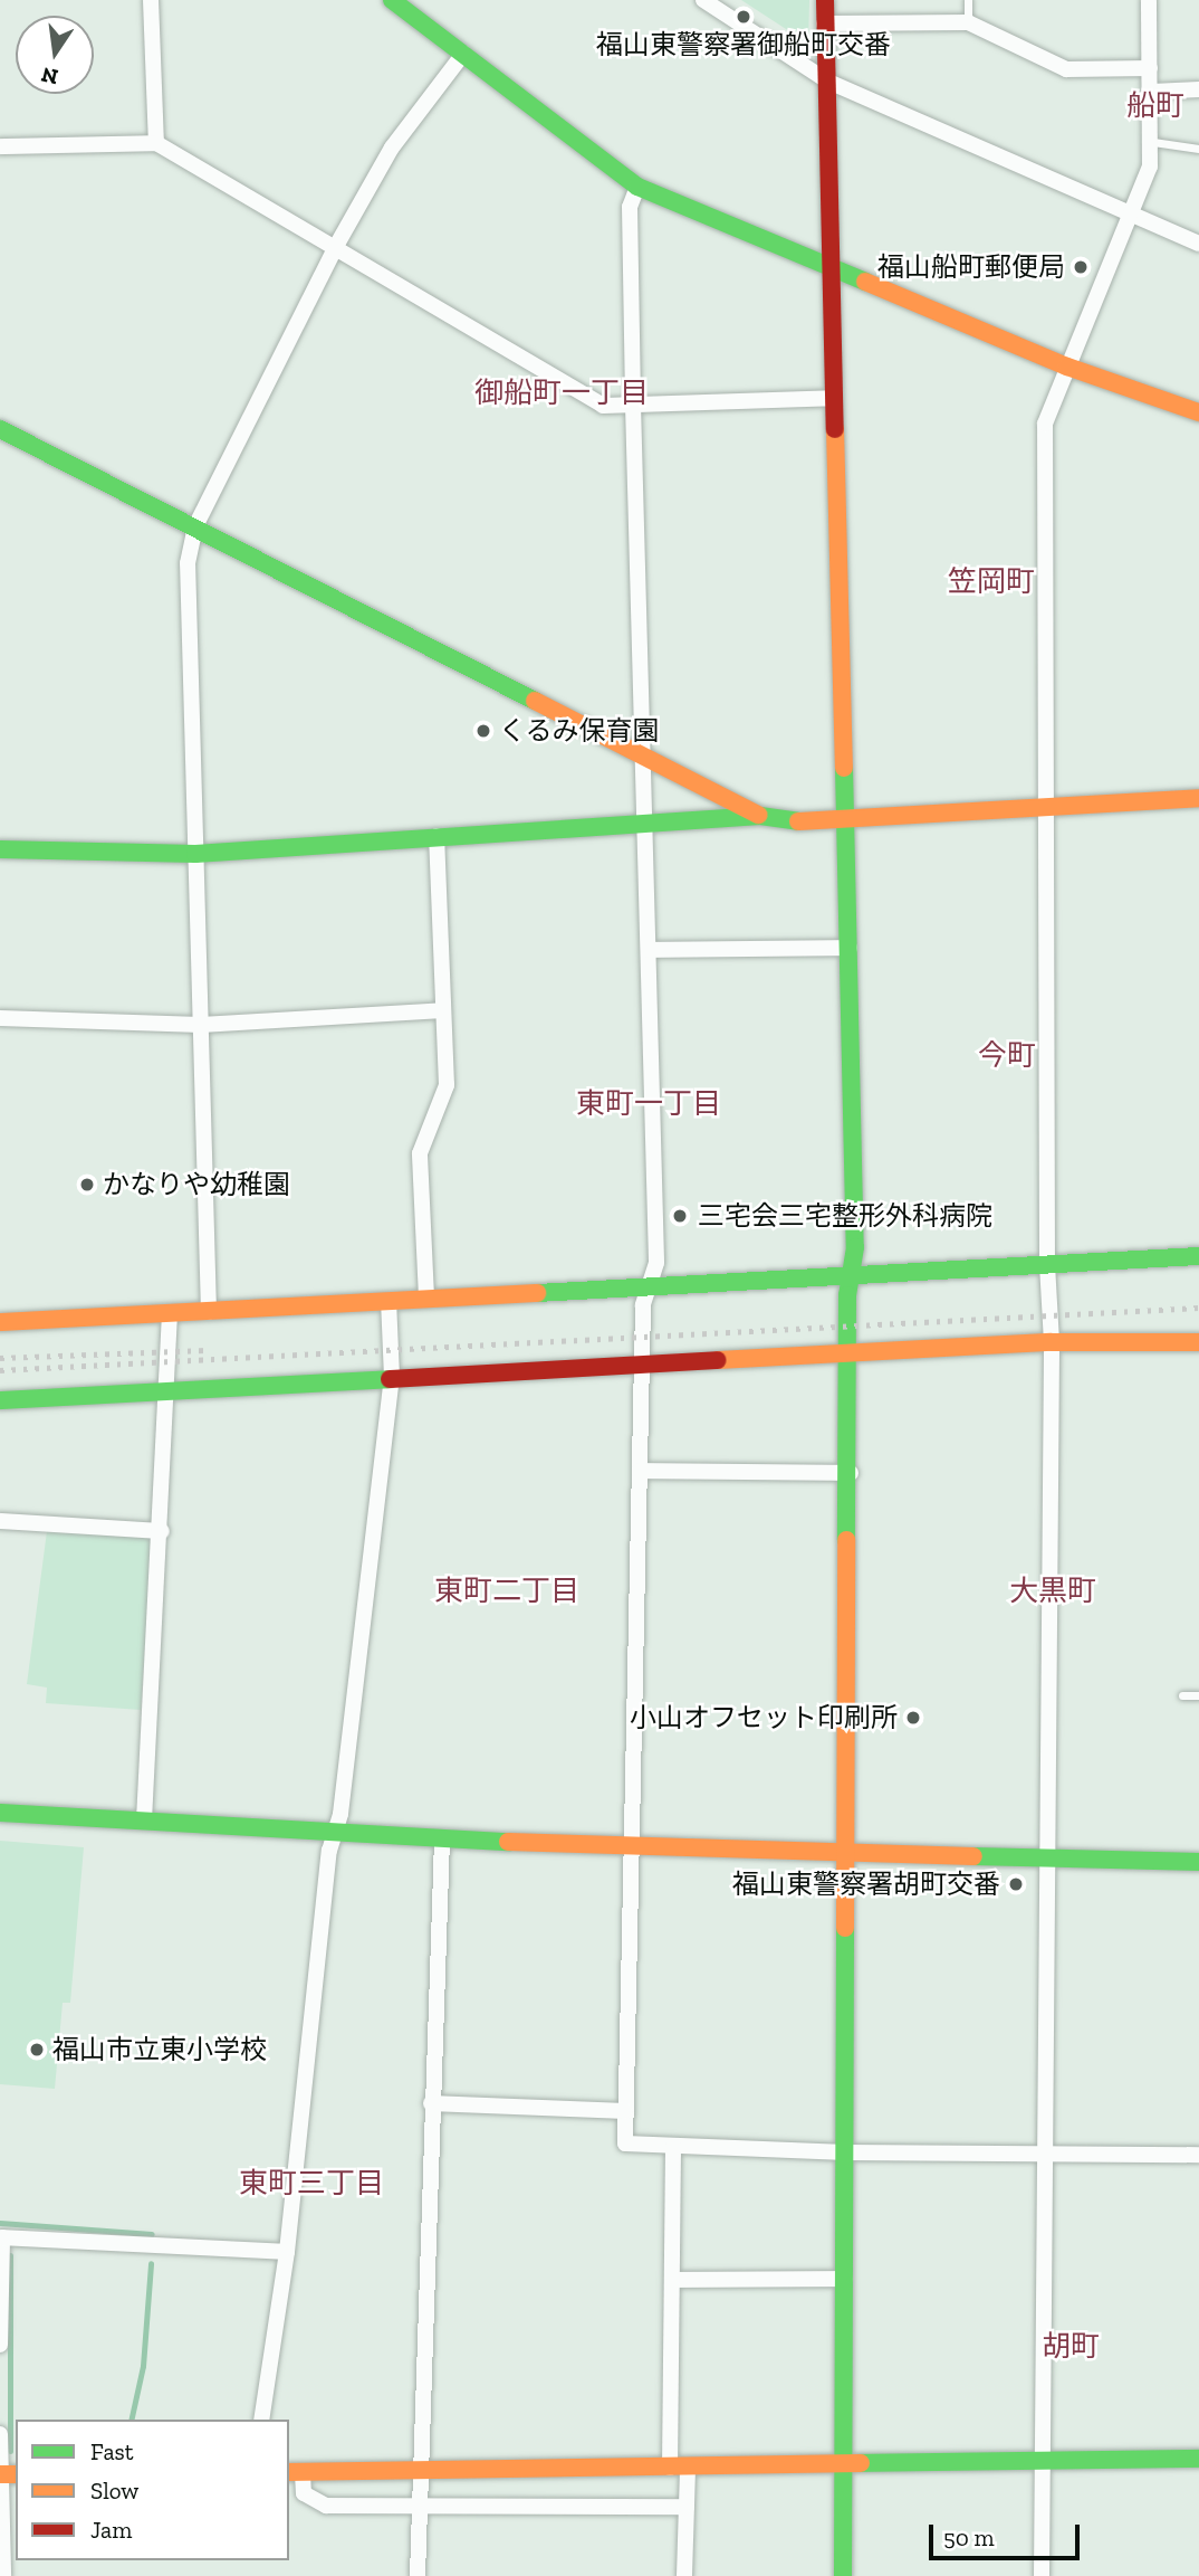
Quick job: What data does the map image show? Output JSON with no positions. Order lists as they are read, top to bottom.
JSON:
{
  "districts": [
    "船町",
    "御船町一丁目",
    "笠岡町",
    "今町",
    "東町一丁目",
    "東町二丁目",
    "大黒町",
    "東町三丁目",
    "胡町"
  ],
  "places": [
    "福山東警察署御船町交番",
    "福山船町郵便局",
    "くるみ保育園",
    "かなりや幼稚園",
    "三宅会三宅整形外科病院",
    "小山オフセット印刷所",
    "福山東警察署胡町交番",
    "福山市立東小学校"
  ],
  "legend": ["Fast", "Slow", "Jam"],
  "scale_bar": "50 m",
  "north": "bottom"
}
